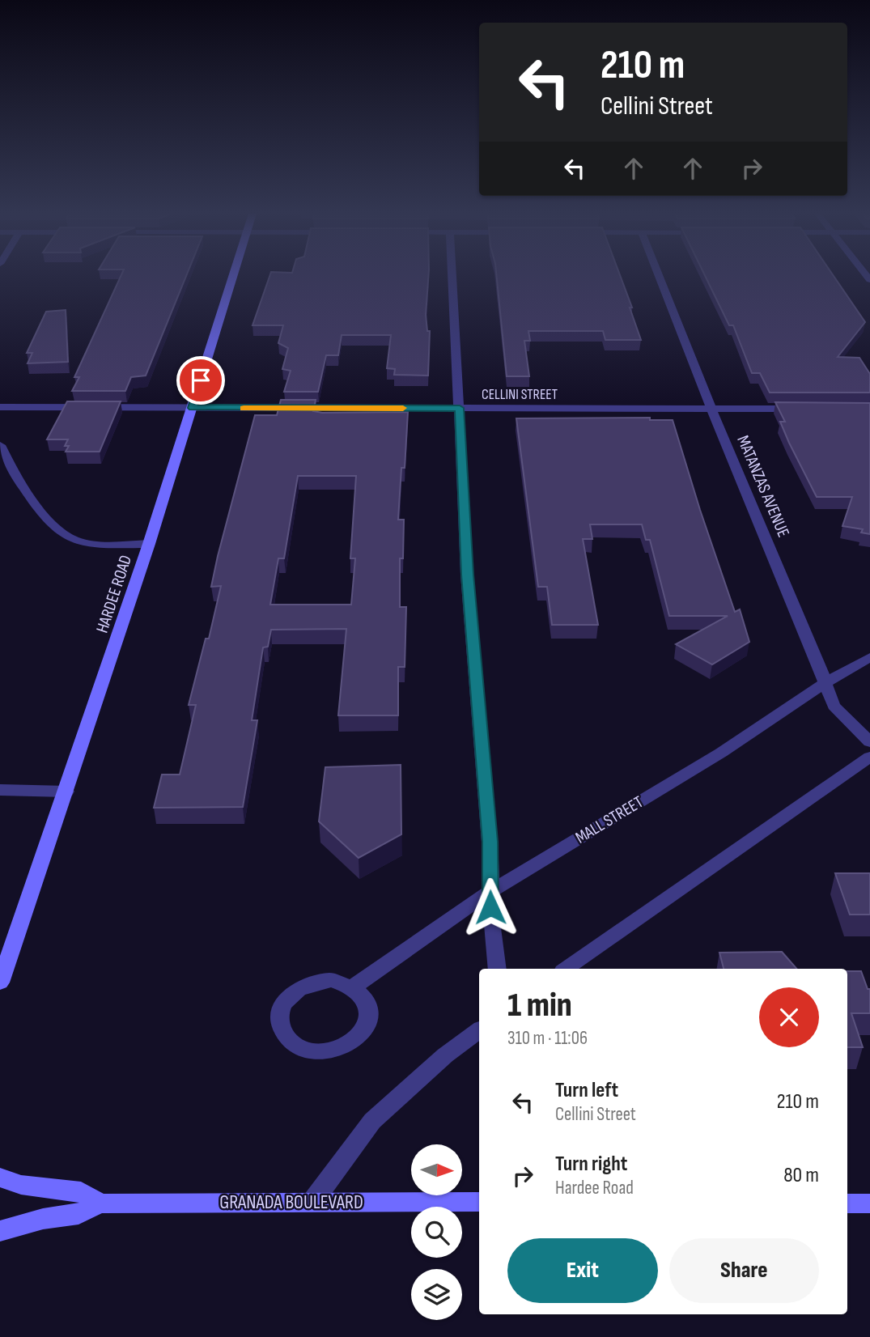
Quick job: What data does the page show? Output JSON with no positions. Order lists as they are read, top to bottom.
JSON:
{
  "streets": {
    "street": [
      "CELLINI STREET",
      "MATANZAS AVENUE",
      "HARDEE ROAD",
      "MALL STREET",
      "GRANADA BOULEVARD"
    ]
  },
  "crossings": [
    ["CELLINI STREET", "MATANZAS AVENUE"],
    ["CELLINI STREET", "HARDEE ROAD"],
    ["MATANZAS AVENUE", "MALL STREET"]
  ],
  "north": "right",
  "page": {
    "turn": ["210 m", "Cellini Street"],
    "heading": ["1 min", "310 m · 11:06"],
    "list": [
      {
        "name": "Turn left",
        "note": "Cellini Street",
        "value": "210 m"
      },
      {
        "name": "Turn right",
        "note": "Hardee Road",
        "value": "80 m"
      }
    ],
    "buttons": ["Exit", "Share"]
  }
}
